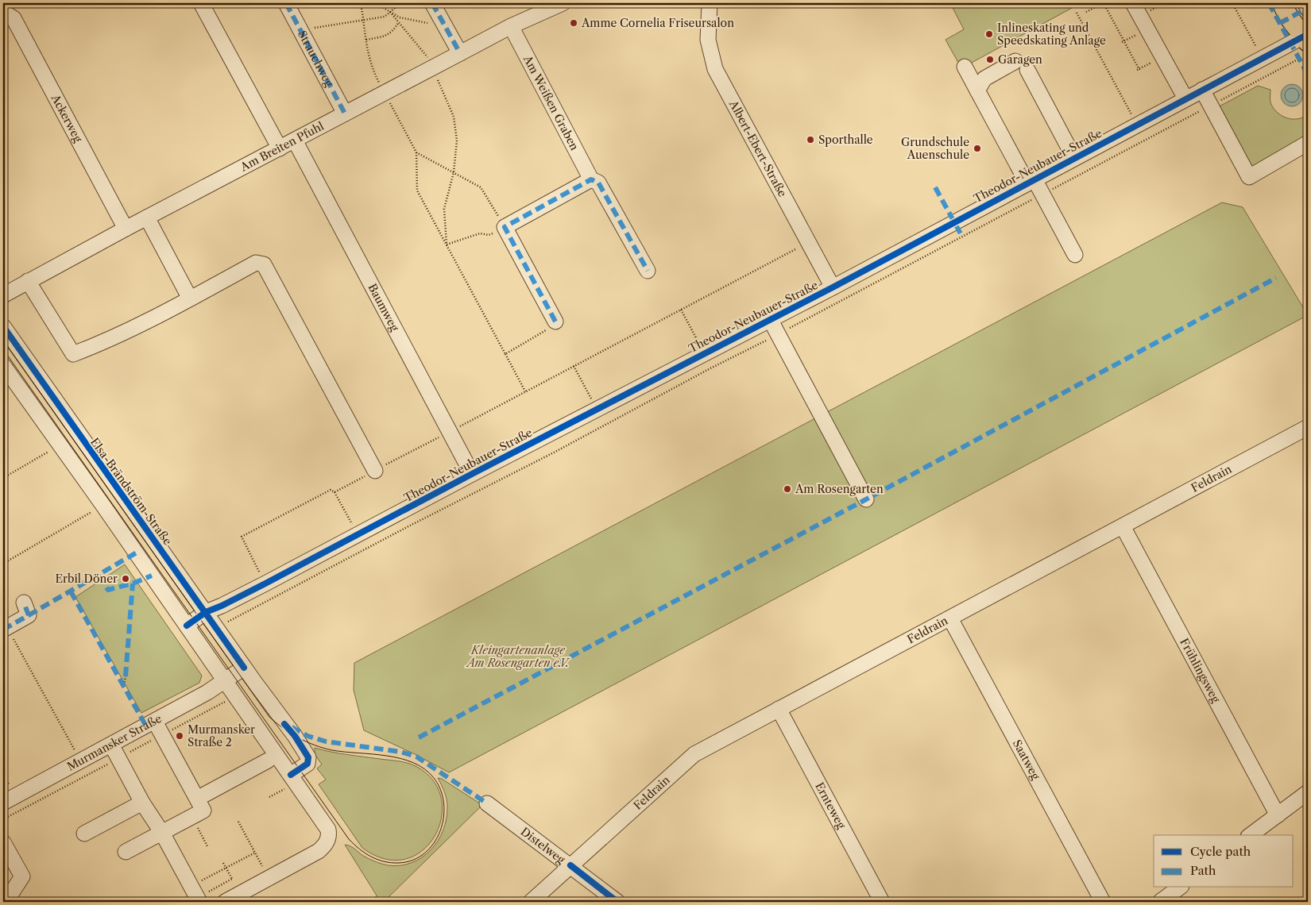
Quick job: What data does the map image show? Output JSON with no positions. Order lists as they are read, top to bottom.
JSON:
{
  "streets": {
    "street": [
      "Strauchweg",
      "Am Weißen Graben",
      "Ackerweg",
      "Am Breiten Pfuhl",
      "Albert-Ebert-Straße",
      "Theodor-Neubauer-Straße",
      "Baumweg",
      "Feldrain",
      "Elsa-Brändström-Straße",
      "Frühlingsweg",
      "Murmansker Straße",
      "Saatweg",
      "Ernteweg",
      "Distelweg"
    ]
  },
  "crossings": [
    ["Strauchweg", "Am Breiten Pfuhl"],
    ["Am Weißen Graben", "Am Breiten Pfuhl"],
    ["Ackerweg", "Am Breiten Pfuhl"],
    ["Am Breiten Pfuhl", "Baumweg"],
    ["Albert-Ebert-Straße", "Theodor-Neubauer-Straße"],
    ["Theodor-Neubauer-Straße", "Baumweg"],
    ["Theodor-Neubauer-Straße", "Elsa-Brändström-Straße"],
    ["Feldrain", "Frühlingsweg"],
    ["Feldrain", "Saatweg"],
    ["Feldrain", "Ernteweg"],
    ["Feldrain", "Distelweg"]
  ],
  "parks": ["Kleingartenanlage Am Rosengarten e.V."],
  "places": [
    "Amme Cornelia Friseursalon",
    "Inlineskating und Speedskating Anlage",
    "Garagen",
    "Sporthalle",
    "Grundschule Auenschule",
    "Am Rosengarten",
    "Erbil Döner",
    "Murmansker Straße 2"
  ],
  "legend": ["Cycle path", "Path"]
}
